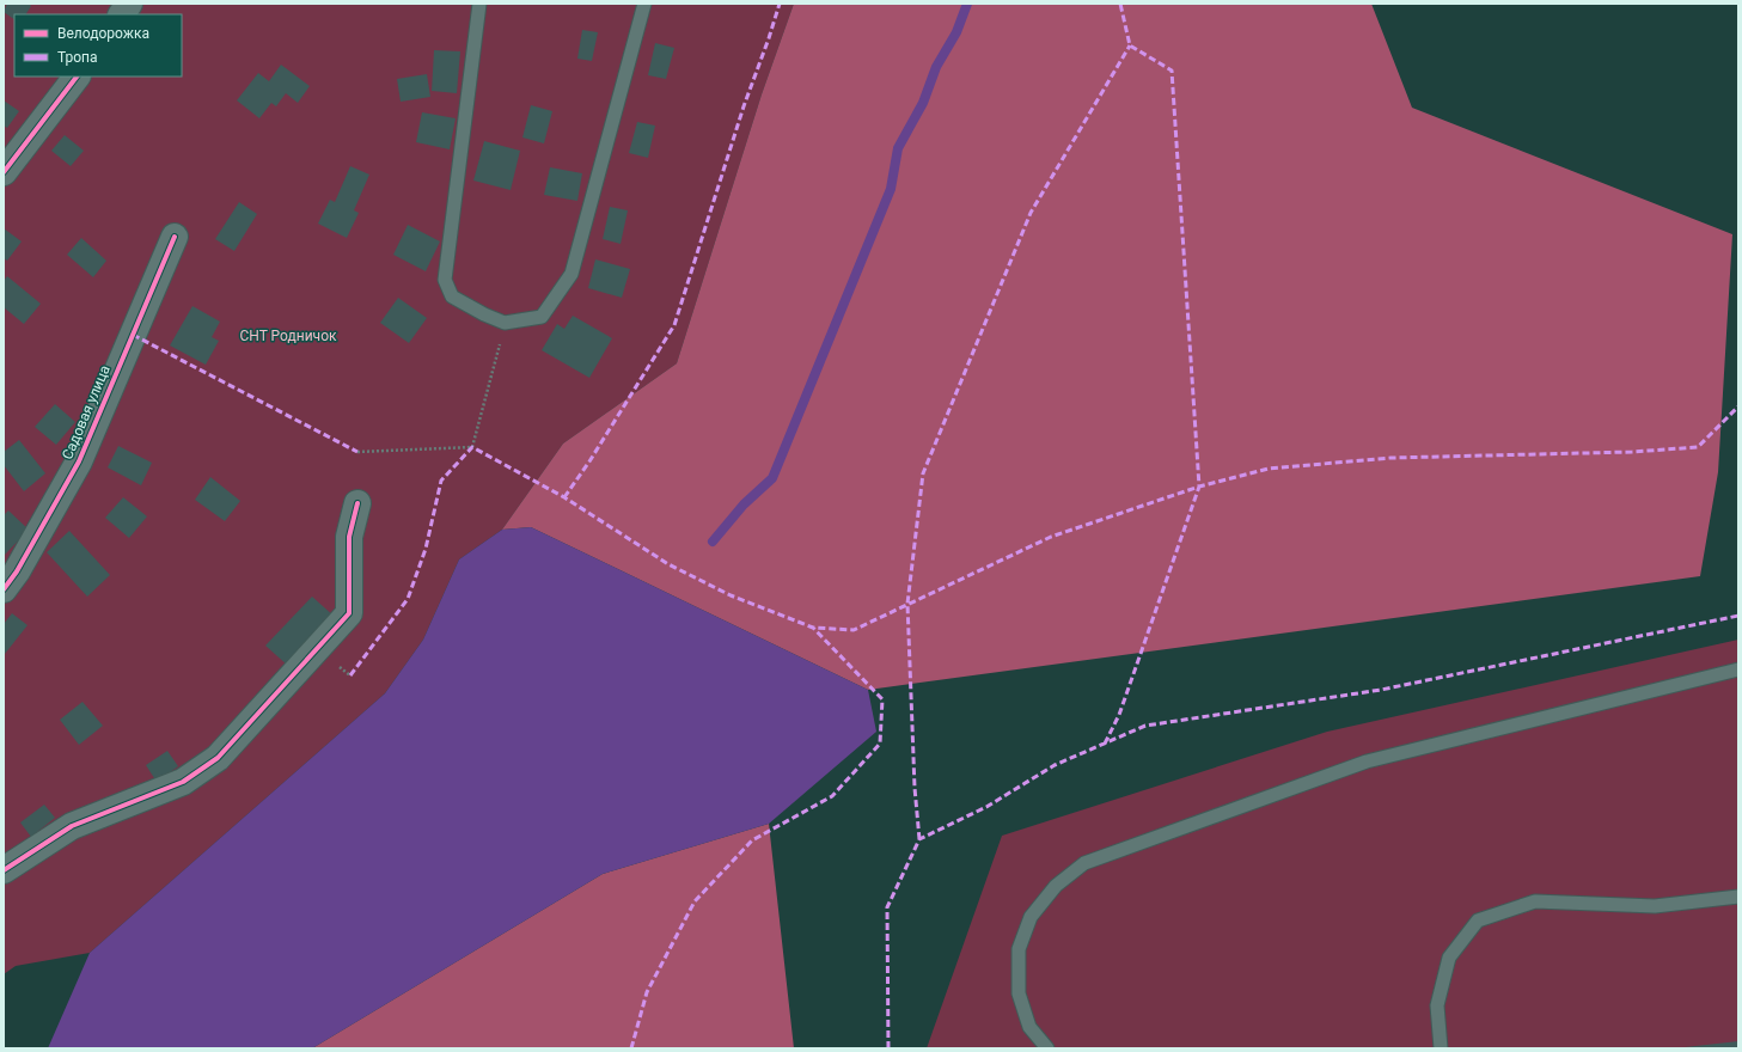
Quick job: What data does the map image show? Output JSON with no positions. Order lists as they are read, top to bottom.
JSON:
{
  "streets": {
    "street": ["Садовая улица"]
  },
  "parks": ["СНТ Родничок"],
  "legend": ["Велодорожка", "Тропа"]
}
